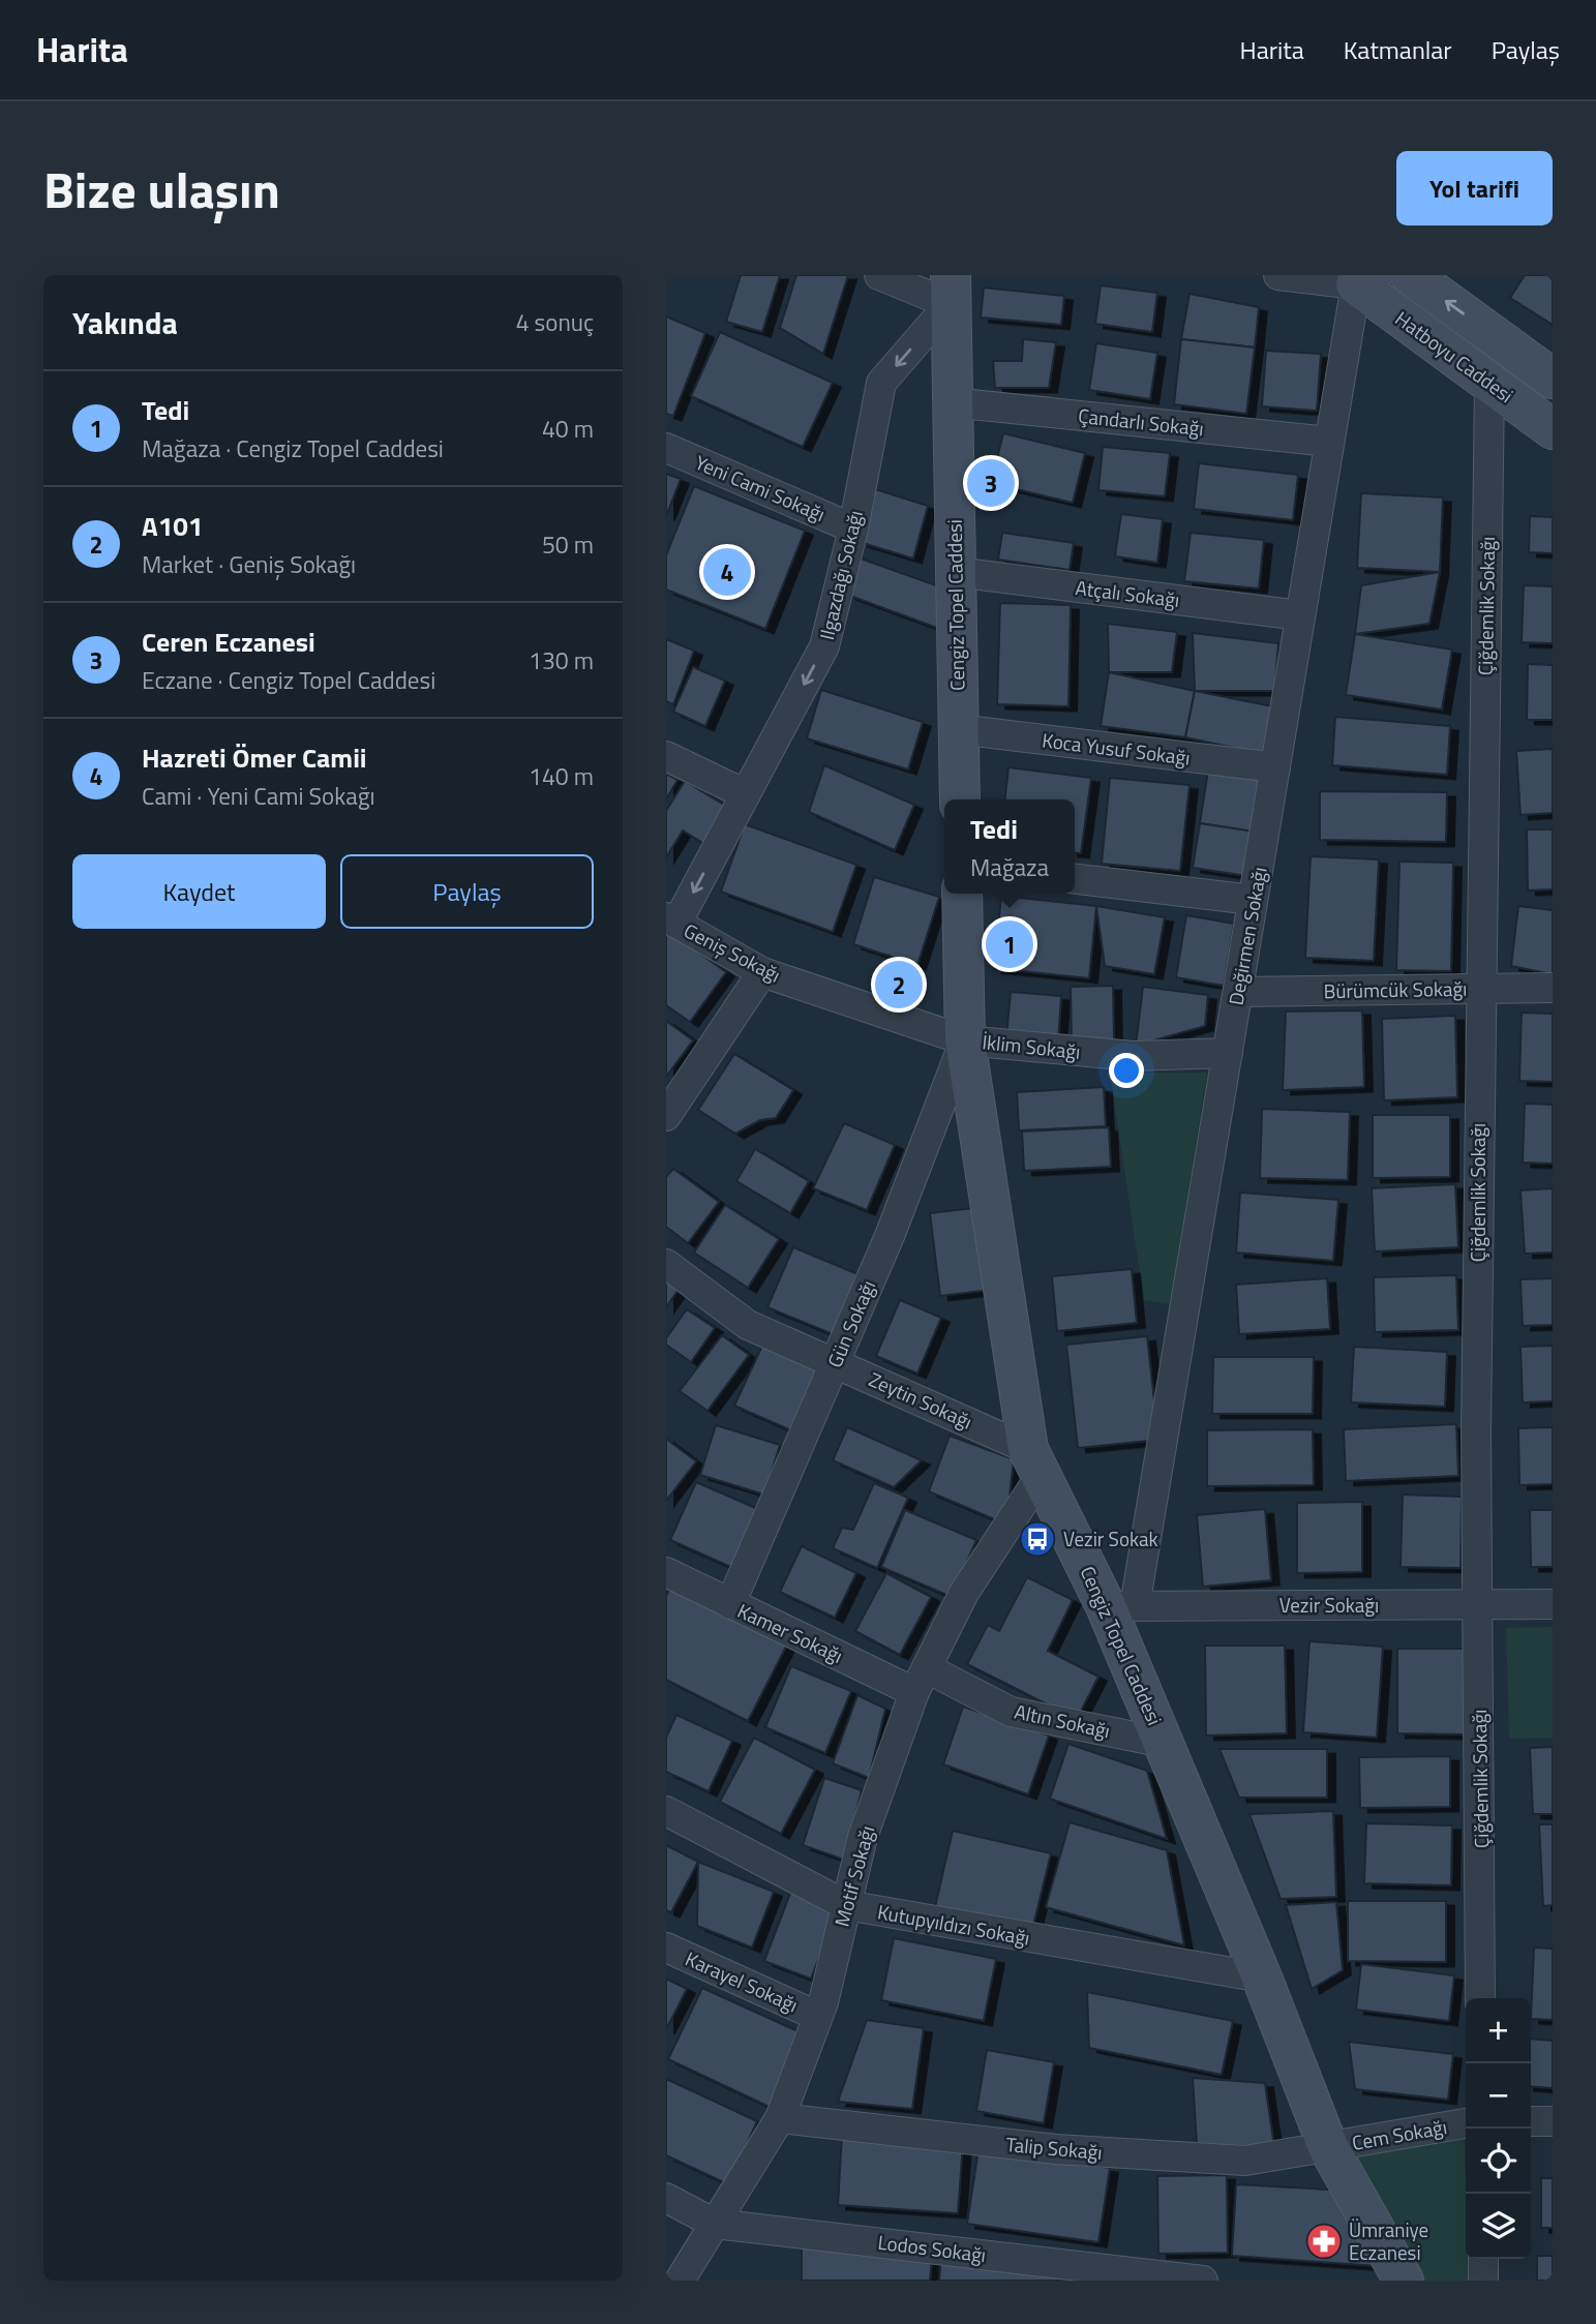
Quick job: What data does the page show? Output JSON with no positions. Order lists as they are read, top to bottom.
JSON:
{
  "streets": {
    "street": [
      "Hatboyu Caddesi",
      "Çandarlı Sokağı",
      "Yeni Cami Sokağı",
      "Ilgazdağı Sokağı",
      "Atçalı Sokağı",
      "Cengiz Topel Caddesi",
      "Çiğdemlik Sokağı",
      "Koca Yusuf Sokağı",
      "Değirmen Sokağı",
      "Geniş Sokağı",
      "Bürümcük Sokağı",
      "İklim Sokağı",
      "Gün Sokağı",
      "Zeytin Sokağı",
      "Vezir Sokağı",
      "Kamer Sokağı",
      "Altın Sokağı",
      "Motif Sokağı",
      "Kutupyıldızı Sokağı",
      "Karayel Sokağı",
      "Cem Sokağı",
      "Talip Sokağı",
      "Lodos Sokağı"
    ]
  },
  "crossings": [
    ["Hatboyu Caddesi", "Çiğdemlik Sokağı"],
    ["Hatboyu Caddesi", "Değirmen Sokağı"],
    ["Çandarlı Sokağı", "Cengiz Topel Caddesi"],
    ["Çandarlı Sokağı", "Değirmen Sokağı"],
    ["Yeni Cami Sokağı", "Ilgazdağı Sokağı"],
    ["Ilgazdağı Sokağı", "Cengiz Topel Caddesi"],
    ["Ilgazdağı Sokağı", "Geniş Sokağı"],
    ["Atçalı Sokağı", "Cengiz Topel Caddesi"],
    ["Atçalı Sokağı", "Değirmen Sokağı"],
    ["Cengiz Topel Caddesi", "Koca Yusuf Sokağı"],
    ["Cengiz Topel Caddesi", "Değirmen Sokağı"],
    ["Cengiz Topel Caddesi", "Geniş Sokağı"],
    ["Cengiz Topel Caddesi", "İklim Sokağı"],
    ["Cengiz Topel Caddesi", "Gün Sokağı"],
    ["Cengiz Topel Caddesi", "Zeytin Sokağı"],
    ["Cengiz Topel Caddesi", "Vezir Sokağı"],
    ["Cengiz Topel Caddesi", "Altın Sokağı"],
    ["Cengiz Topel Caddesi", "Motif Sokağı"],
    ["Cengiz Topel Caddesi", "Kutupyıldızı Sokağı"],
    ["Cengiz Topel Caddesi", "Cem Sokağı"],
    ["Cengiz Topel Caddesi", "Talip Sokağı"],
    ["Çiğdemlik Sokağı", "Bürümcük Sokağı"],
    ["Çiğdemlik Sokağı", "Vezir Sokağı"],
    ["Koca Yusuf Sokağı", "Değirmen Sokağı"],
    ["Değirmen Sokağı", "Bürümcük Sokağı"],
    ["Değirmen Sokağı", "İklim Sokağı"],
    ["Değirmen Sokağı", "Vezir Sokağı"],
    ["Geniş Sokağı", "İklim Sokağı"],
    ["Geniş Sokağı", "Gün Sokağı"],
    ["İklim Sokağı", "Gün Sokağı"],
    ["Gün Sokağı", "Zeytin Sokağı"],
    ["Gün Sokağı", "Kamer Sokağı"],
    ["Zeytin Sokağı", "Motif Sokağı"],
    ["Kamer Sokağı", "Altın Sokağı"],
    ["Kamer Sokağı", "Motif Sokağı"],
    ["Altın Sokağı", "Motif Sokağı"],
    ["Motif Sokağı", "Kutupyıldızı Sokağı"],
    ["Motif Sokağı", "Karayel Sokağı"],
    ["Motif Sokağı", "Talip Sokağı"],
    ["Motif Sokağı", "Lodos Sokağı"],
    ["Cem Sokağı", "Talip Sokağı"]
  ],
  "one_way": ["Ilgazdağı Sokağı"],
  "places": {
    "bus stop": ["Vezir Sokak"],
    "pharmacy": ["Ümraniye Eczanesi"]
  },
  "page": {
    "header": "Harita",
    "nav": ["Harita", "Katmanlar", "Paylaş"],
    "title": "Bize ulaşın",
    "buttons": [
      "Yol tarifi",
      ["Kaydet", "Paylaş"]
    ],
    "heading": ["Yakında", "4 sonuç"],
    "list": [
      {
        "mark": "1",
        "name": "Tedi",
        "note": "Mağaza · Cengiz Topel Caddesi",
        "value": "40 m"
      },
      {
        "mark": "2",
        "name": "A101",
        "note": "Market · Geniş Sokağı",
        "value": "50 m"
      },
      {
        "mark": "3",
        "name": "Ceren Eczanesi",
        "note": "Eczane · Cengiz Topel Caddesi",
        "value": "130 m"
      },
      {
        "mark": "4",
        "name": "Hazreti Ömer Camii",
        "note": "Cami · Yeni Cami Sokağı",
        "value": "140 m"
      }
    ],
    "pins": [
      "3",
      "4",
      "1",
      "2"
    ],
    "popup": ["Tedi", "Mağaza"],
    "map_buttons": ["+", "−"]
  }
}
